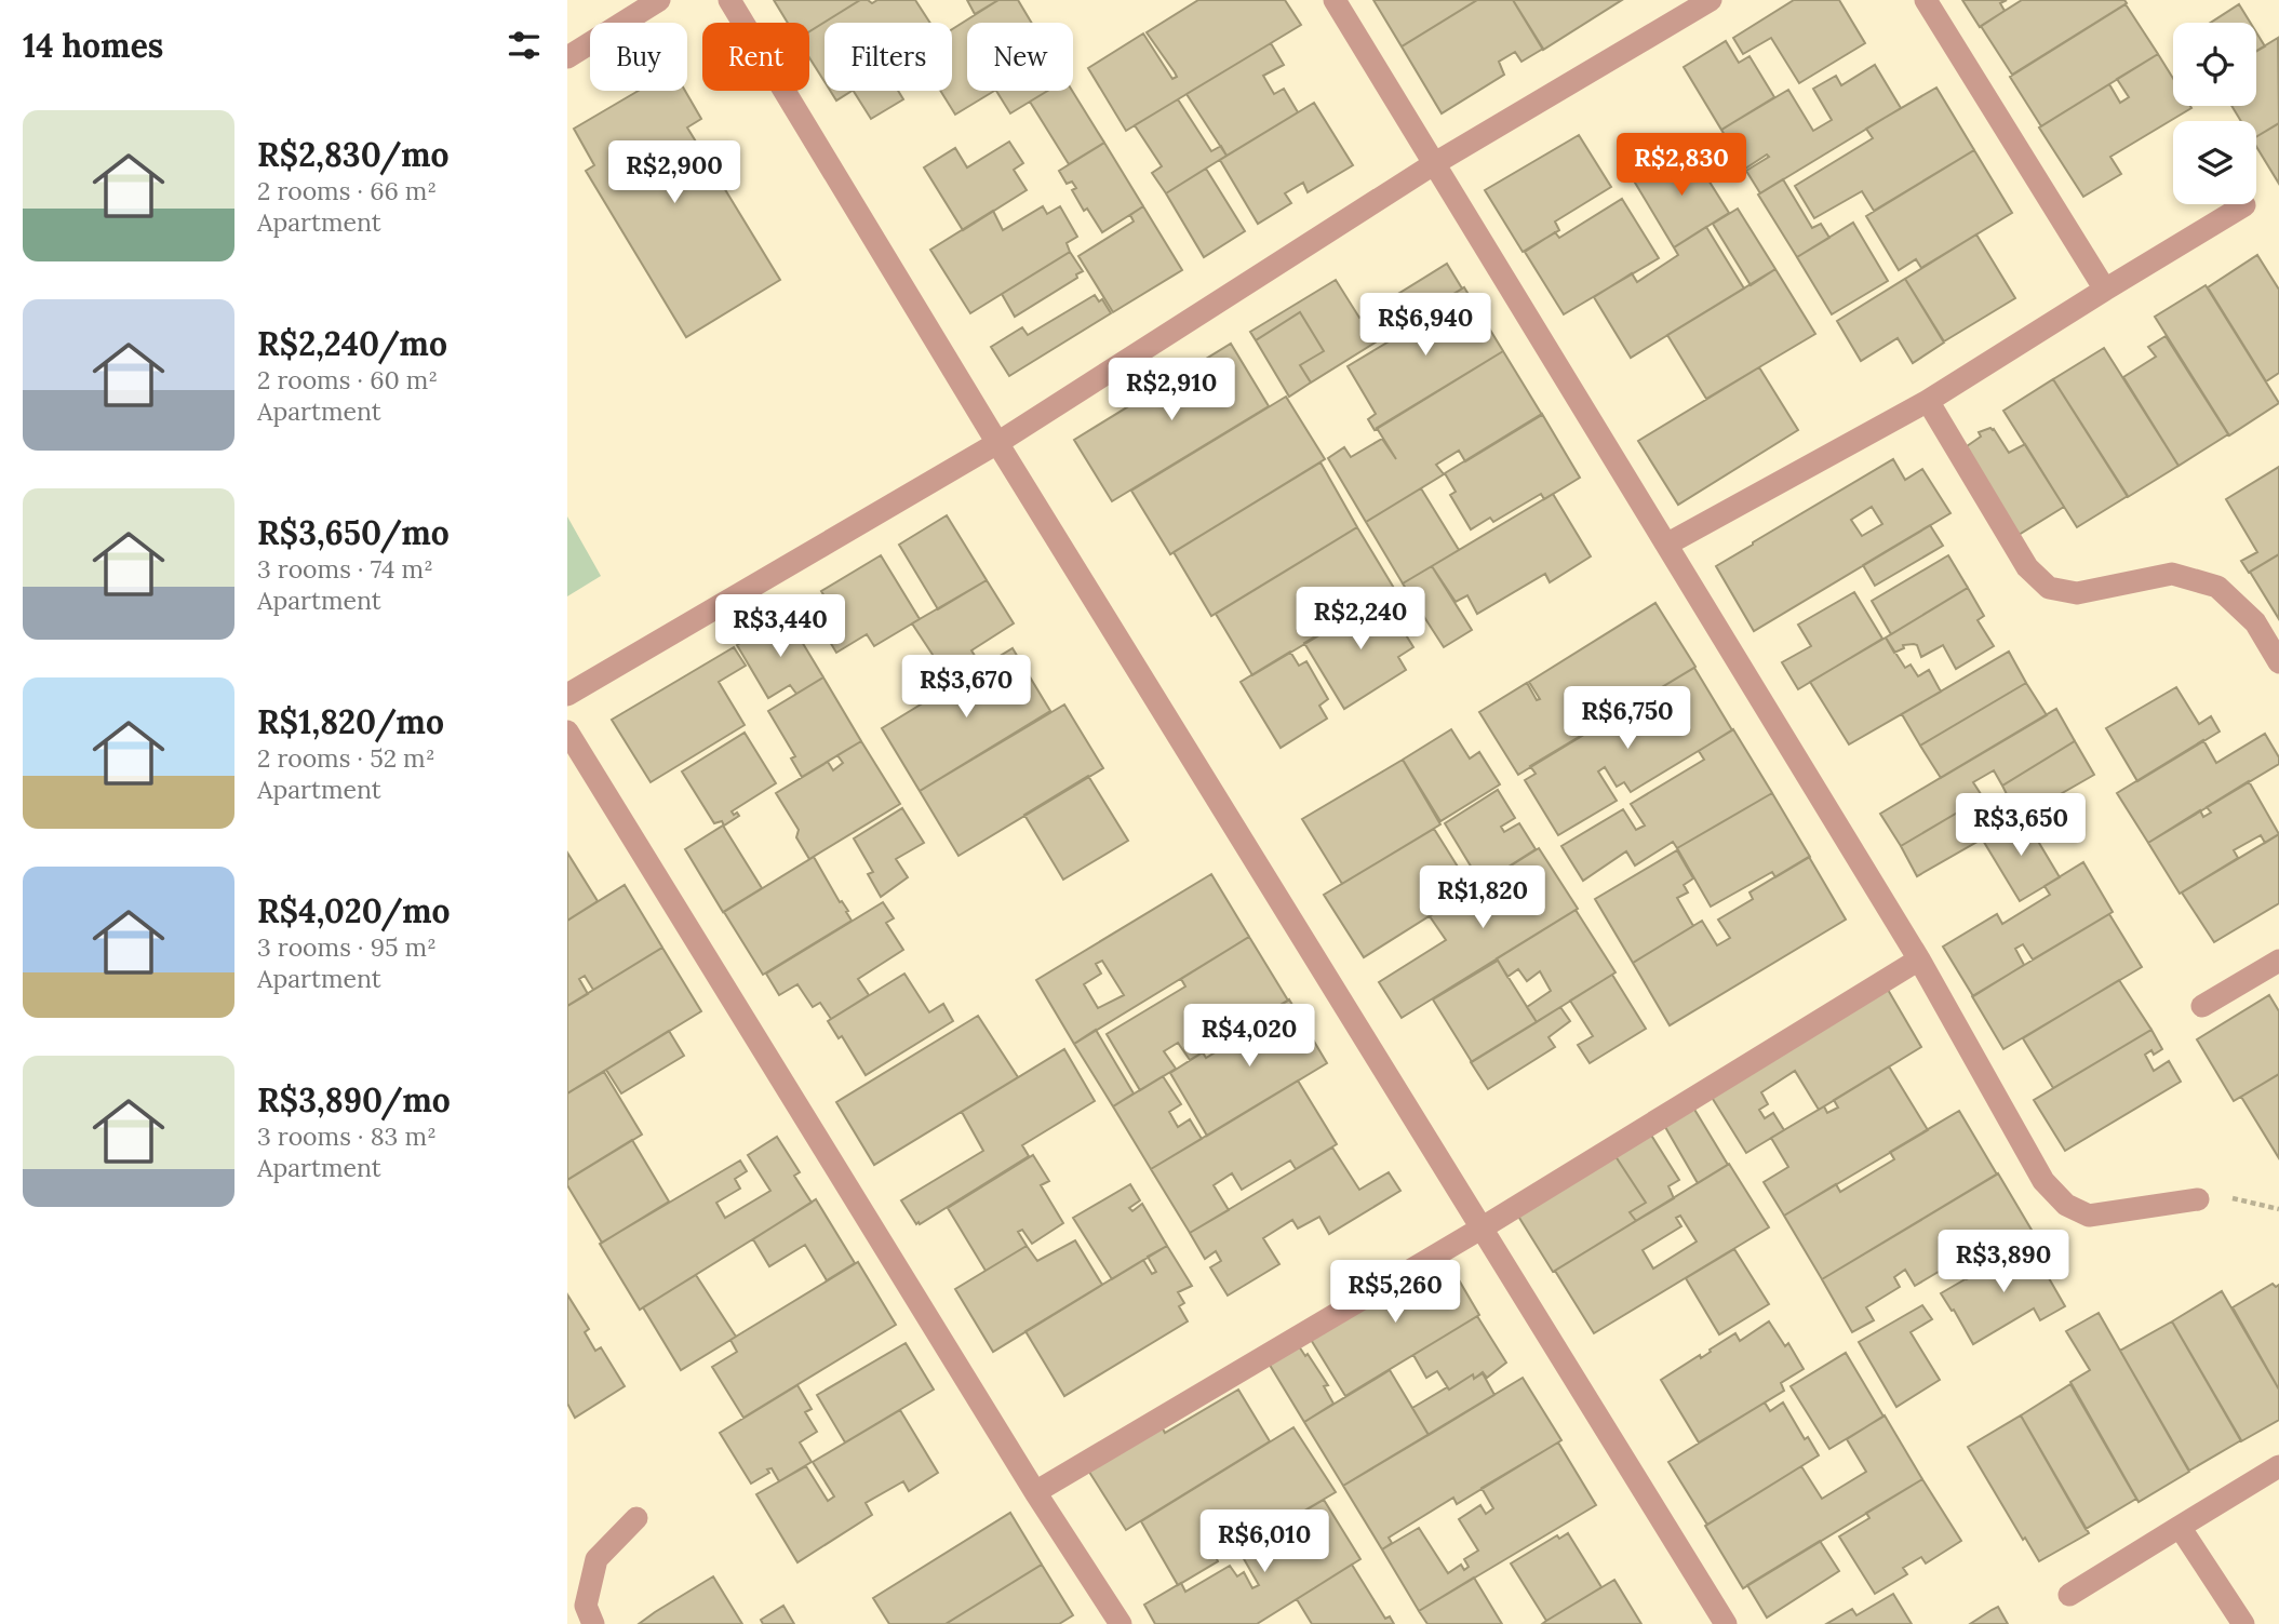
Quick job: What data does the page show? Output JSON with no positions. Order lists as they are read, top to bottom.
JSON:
{
  "page": {
    "heading": "14 homes",
    "chip": [
      "Buy",
      "Rent",
      "Filters",
      "New"
    ],
    "list": [
      {
        "name": "R$2,830/mo",
        "note": "2 rooms · 66 m² · Apartment"
      },
      {
        "name": "R$2,240/mo",
        "note": "2 rooms · 60 m² · Apartment"
      },
      {
        "name": "R$3,650/mo",
        "note": "3 rooms · 74 m² · Apartment"
      },
      {
        "name": "R$1,820/mo",
        "note": "2 rooms · 52 m² · Apartment"
      },
      {
        "name": "R$4,020/mo",
        "note": "3 rooms · 95 m² · Apartment"
      },
      {
        "name": "R$3,890/mo",
        "note": "3 rooms · 83 m² · Apartment"
      }
    ],
    "price": [
      "R$2,830",
      "R$2,900",
      "R$6,940",
      "R$2,910",
      "R$2,240",
      "R$3,440",
      "R$3,670",
      "R$6,750",
      "R$3,650",
      "R$1,820",
      "R$4,020",
      "R$3,890",
      "R$5,260",
      "R$6,010"
    ]
  }
}
